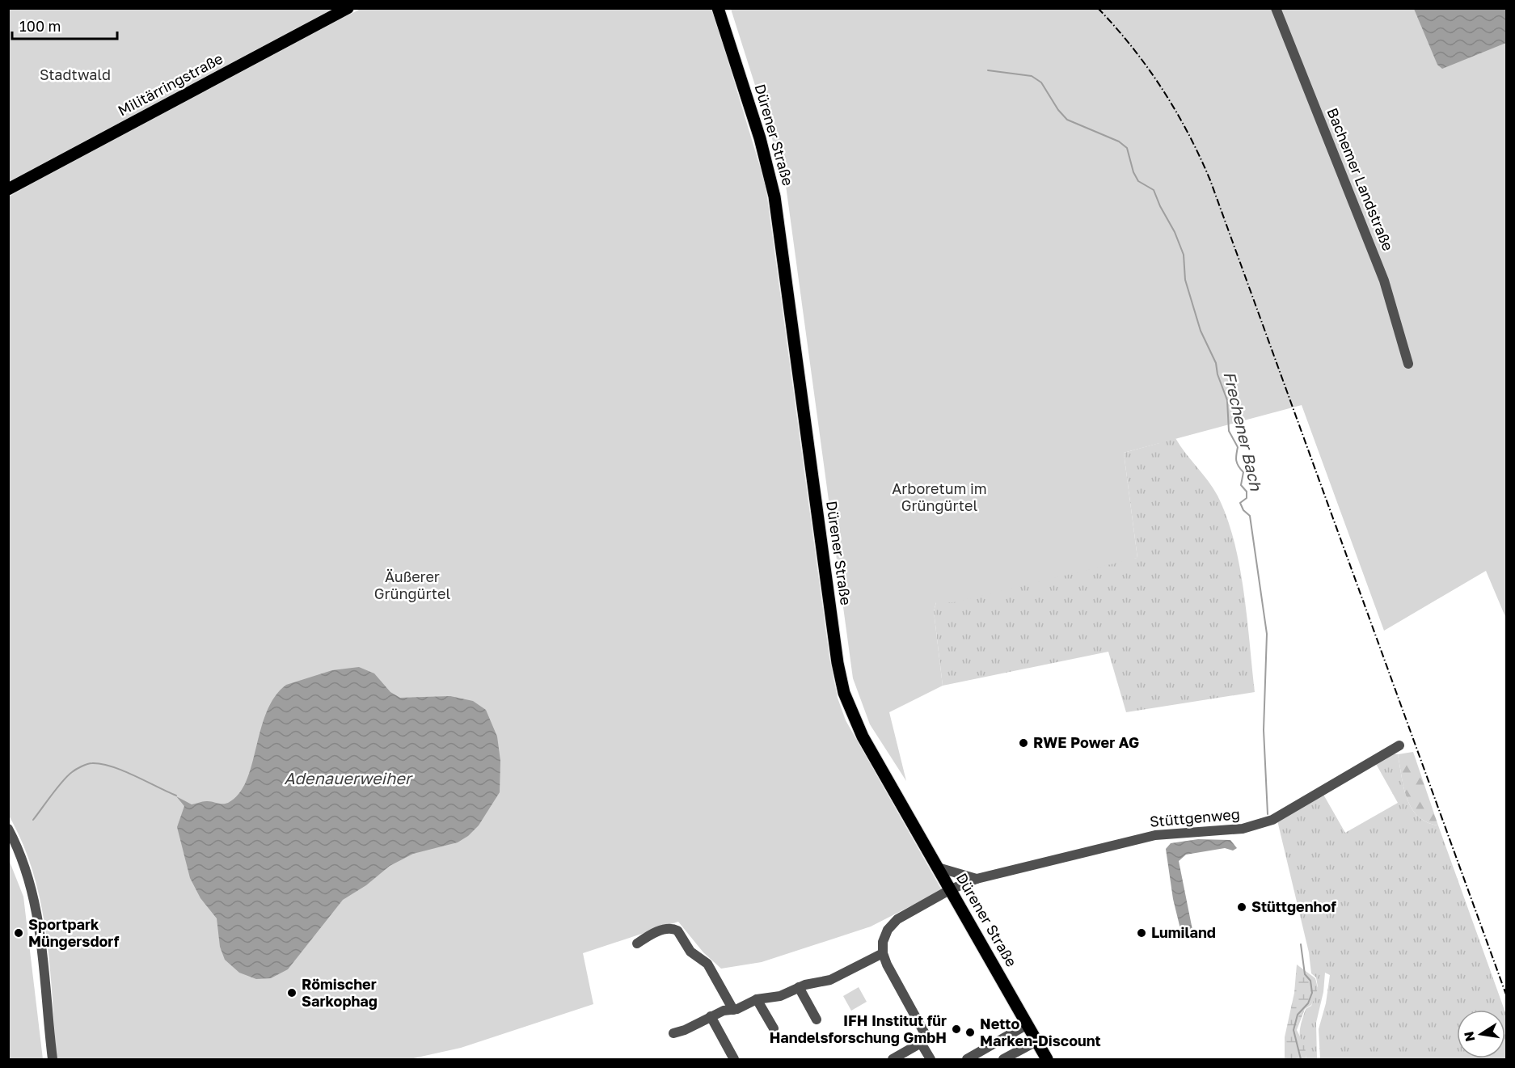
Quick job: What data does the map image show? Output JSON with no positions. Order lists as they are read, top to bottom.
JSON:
{
  "streets": {
    "main road": ["Militärringstraße", "Dürener Straße"],
    "street": ["Bachemer Landstraße", "Stüttgenweg"]
  },
  "crossings": [
    ["Dürener Straße", "Stüttgenweg"]
  ],
  "water": ["Frechener Bach", "Adenauerweiher"],
  "parks": ["Stadtwald", "Arboretum im Grüngürtel", "Äußerer Grüngürtel"],
  "places": [
    "RWE Power AG",
    "Stüttgenhof",
    "Sportpark Müngersdorf",
    "Lumiland",
    "Römischer Sarkophag",
    "IFH Institut für Handelsforschung GmbH",
    "Netto Marken-Discount"
  ],
  "scale_bar": "100 m",
  "north": "left"
}
